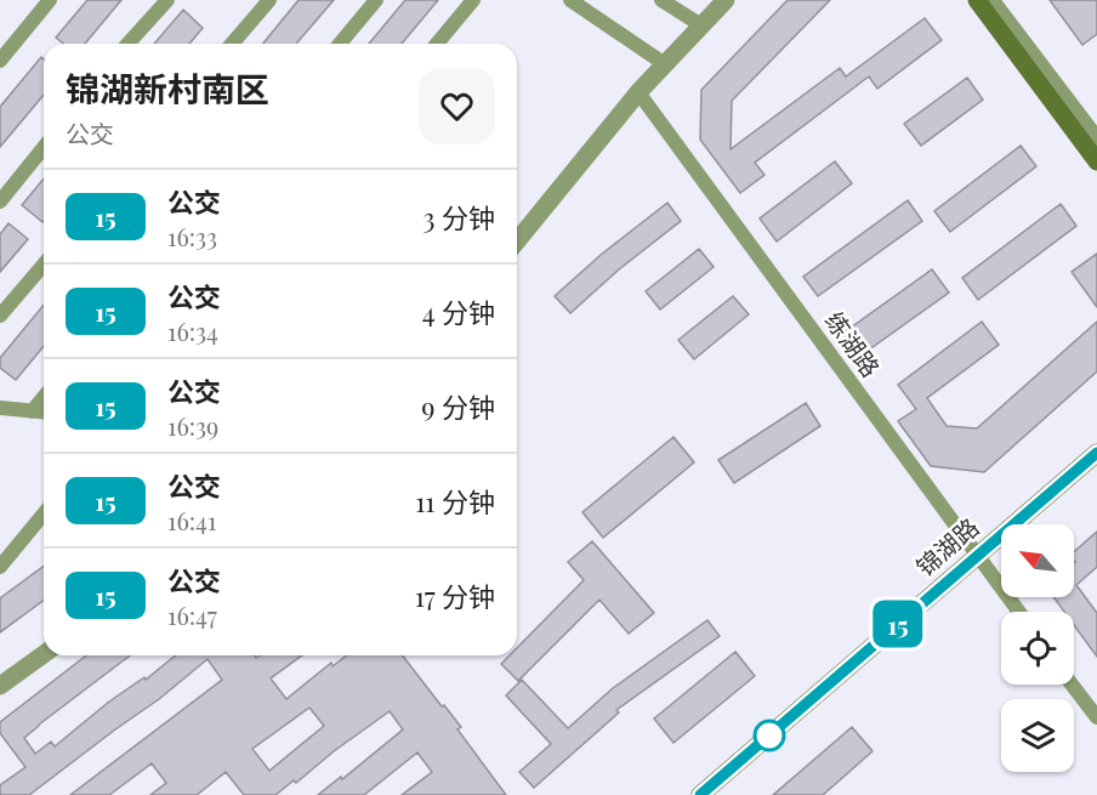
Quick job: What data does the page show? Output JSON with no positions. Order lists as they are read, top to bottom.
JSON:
{
  "streets": {
    "main road": ["锦湖路"],
    "street": ["练湖路"]
  },
  "crossings": [
    ["练湖路", "锦湖路"]
  ],
  "lines": ["bus line 15"],
  "north": "top left",
  "page": {
    "on_map": "15",
    "heading": ["锦湖新村南区", "公交"],
    "list": [
      {
        "mark": "15",
        "name": "公交",
        "note": "16:33",
        "value": "3 分钟"
      },
      {
        "mark": "15",
        "name": "公交",
        "note": "16:34",
        "value": "4 分钟"
      },
      {
        "mark": "15",
        "name": "公交",
        "note": "16:39",
        "value": "9 分钟"
      },
      {
        "mark": "15",
        "name": "公交",
        "note": "16:41",
        "value": "11 分钟"
      },
      {
        "mark": "15",
        "name": "公交",
        "note": "16:47",
        "value": "17 分钟"
      }
    ]
  }
}
